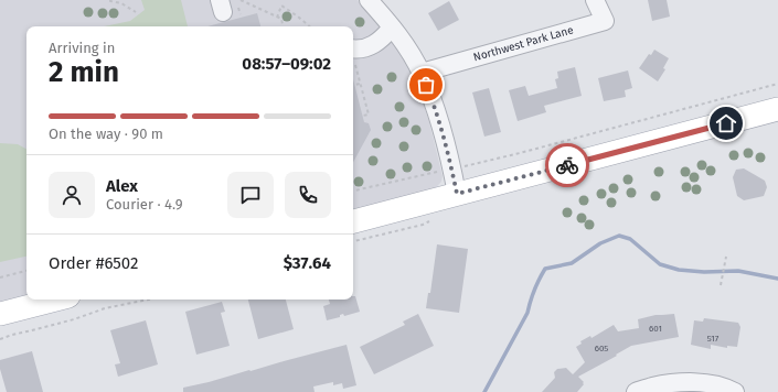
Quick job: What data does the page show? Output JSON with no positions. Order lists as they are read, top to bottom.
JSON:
{
  "streets": {
    "street": ["Northwest Park Lane"]
  },
  "house_numbers": ["601", "517", "605"],
  "page": {
    "heading": ["2 min", "Arriving in", "08:57–09:02"],
    "panel": [
      "Alex",
      "Courier · 4.9",
      "Order #6502",
      "$37.64"
    ],
    "bar": "On the way · 90 m"
  }
}
